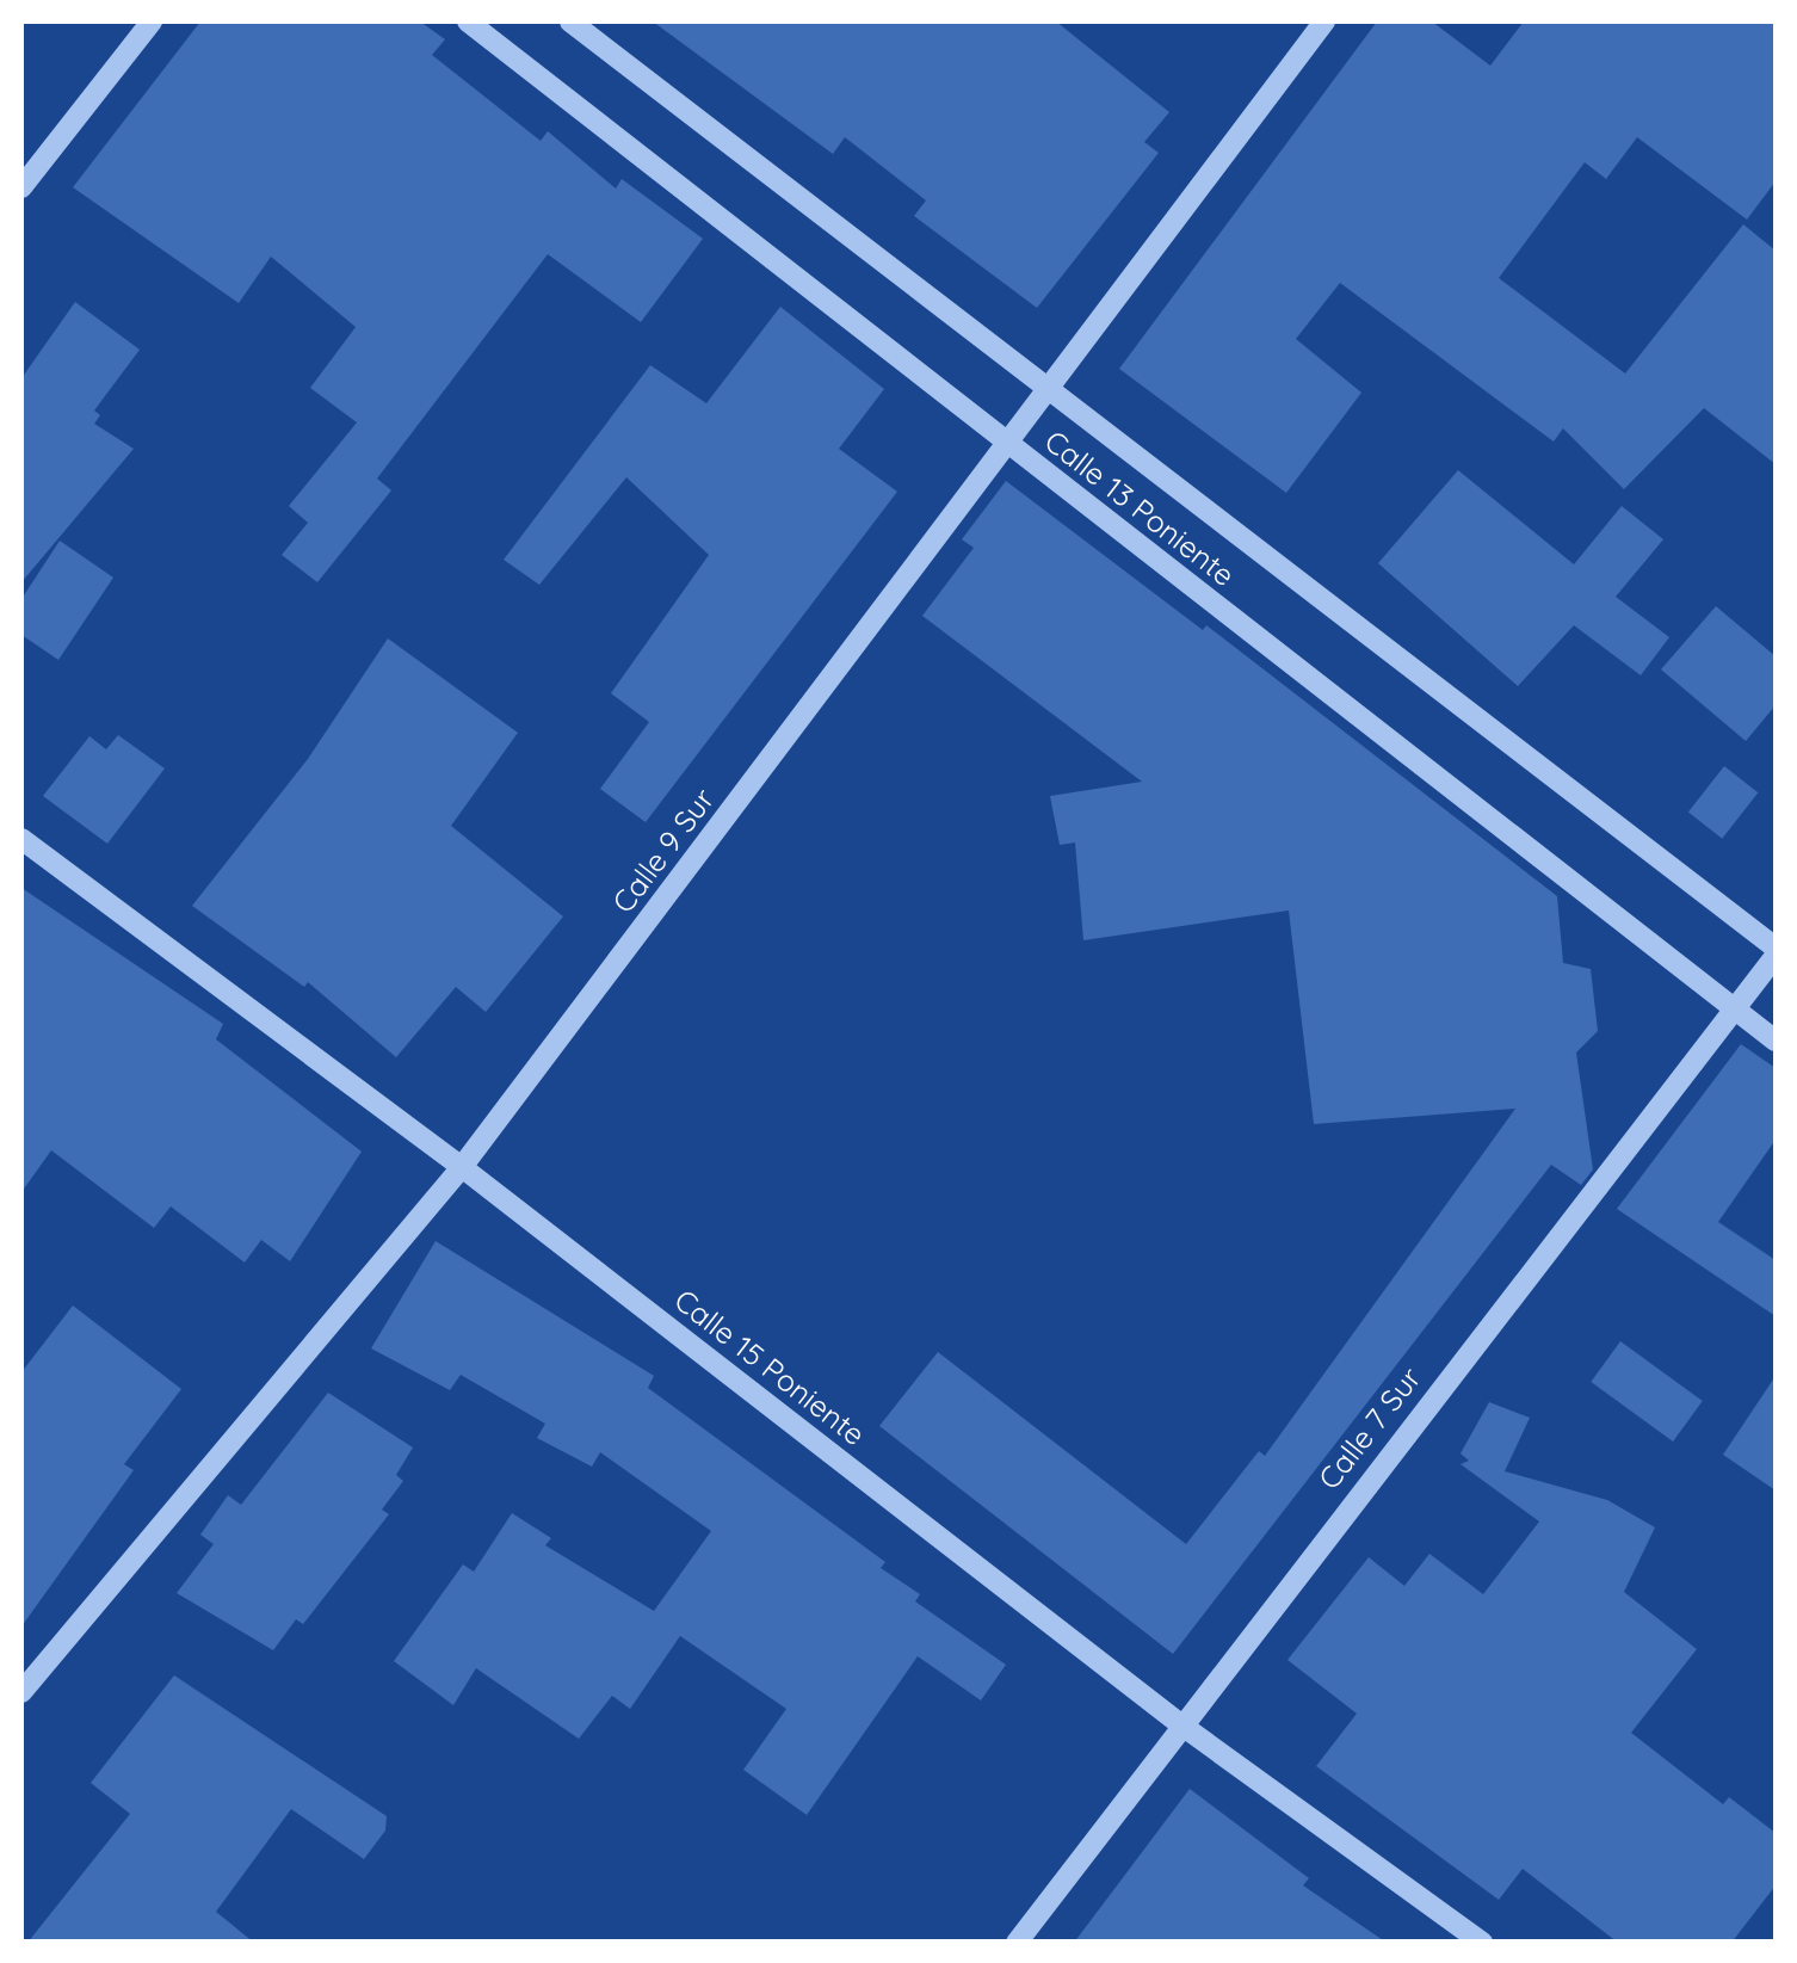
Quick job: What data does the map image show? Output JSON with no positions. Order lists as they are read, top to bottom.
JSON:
{
  "streets": {
    "street": [
      "Calle 13 Poniente",
      "Calle 9 Sur",
      "Calle 15 Poniente",
      "Calle 7 Sur"
    ]
  },
  "crossings": [
    ["Calle 13 Poniente", "Calle 9 Sur"],
    ["Calle 13 Poniente", "Calle 7 Sur"],
    ["Calle 9 Sur", "Calle 15 Poniente"],
    ["Calle 15 Poniente", "Calle 7 Sur"]
  ]
}
